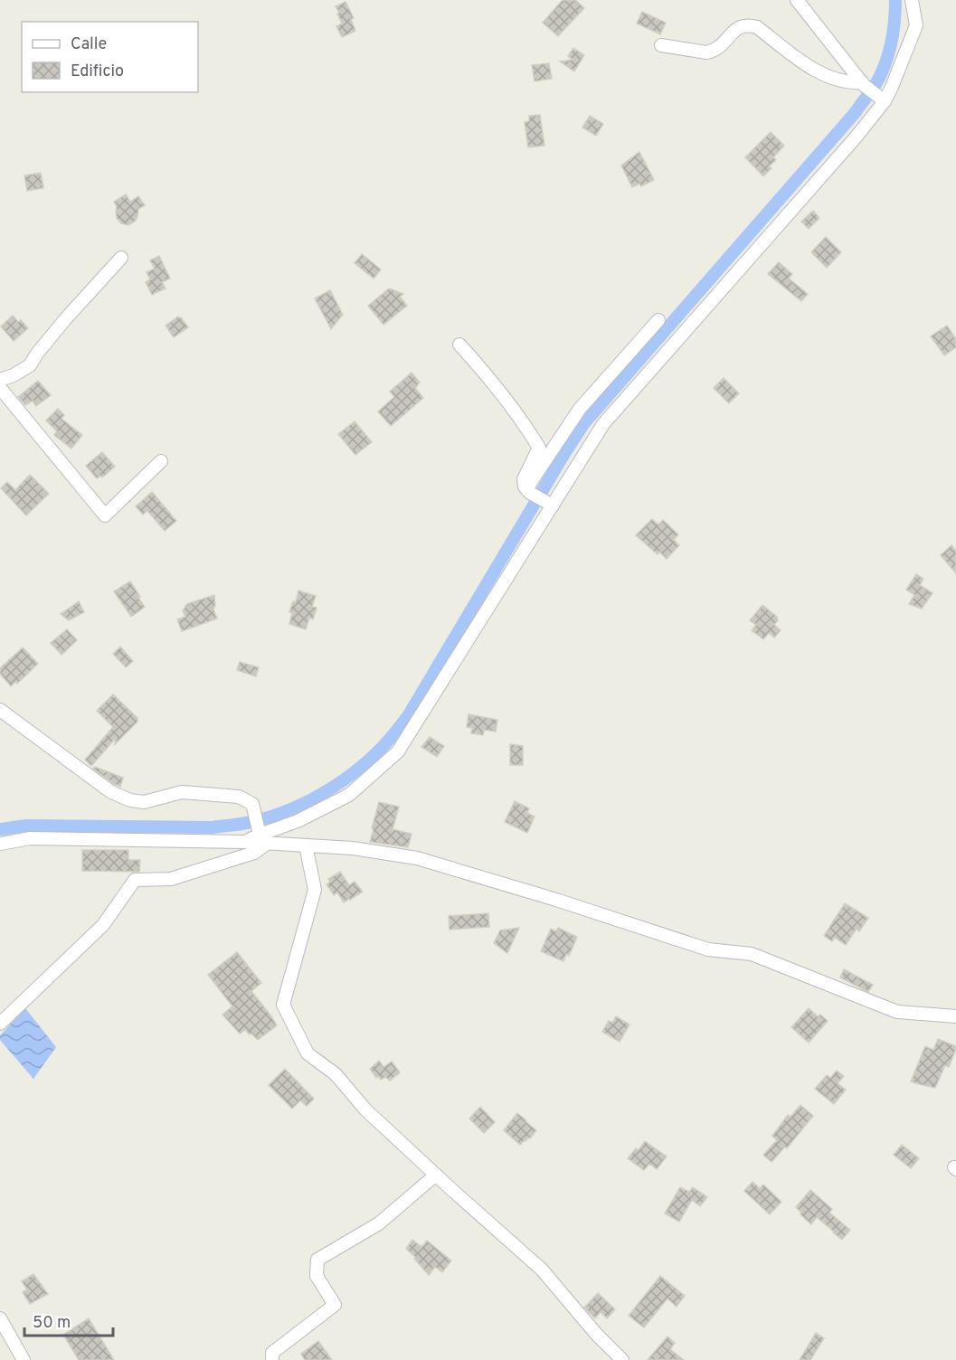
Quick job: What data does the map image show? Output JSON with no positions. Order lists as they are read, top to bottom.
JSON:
{
  "legend": ["Calle", "Edificio"],
  "scale_bar": "50 m"
}
